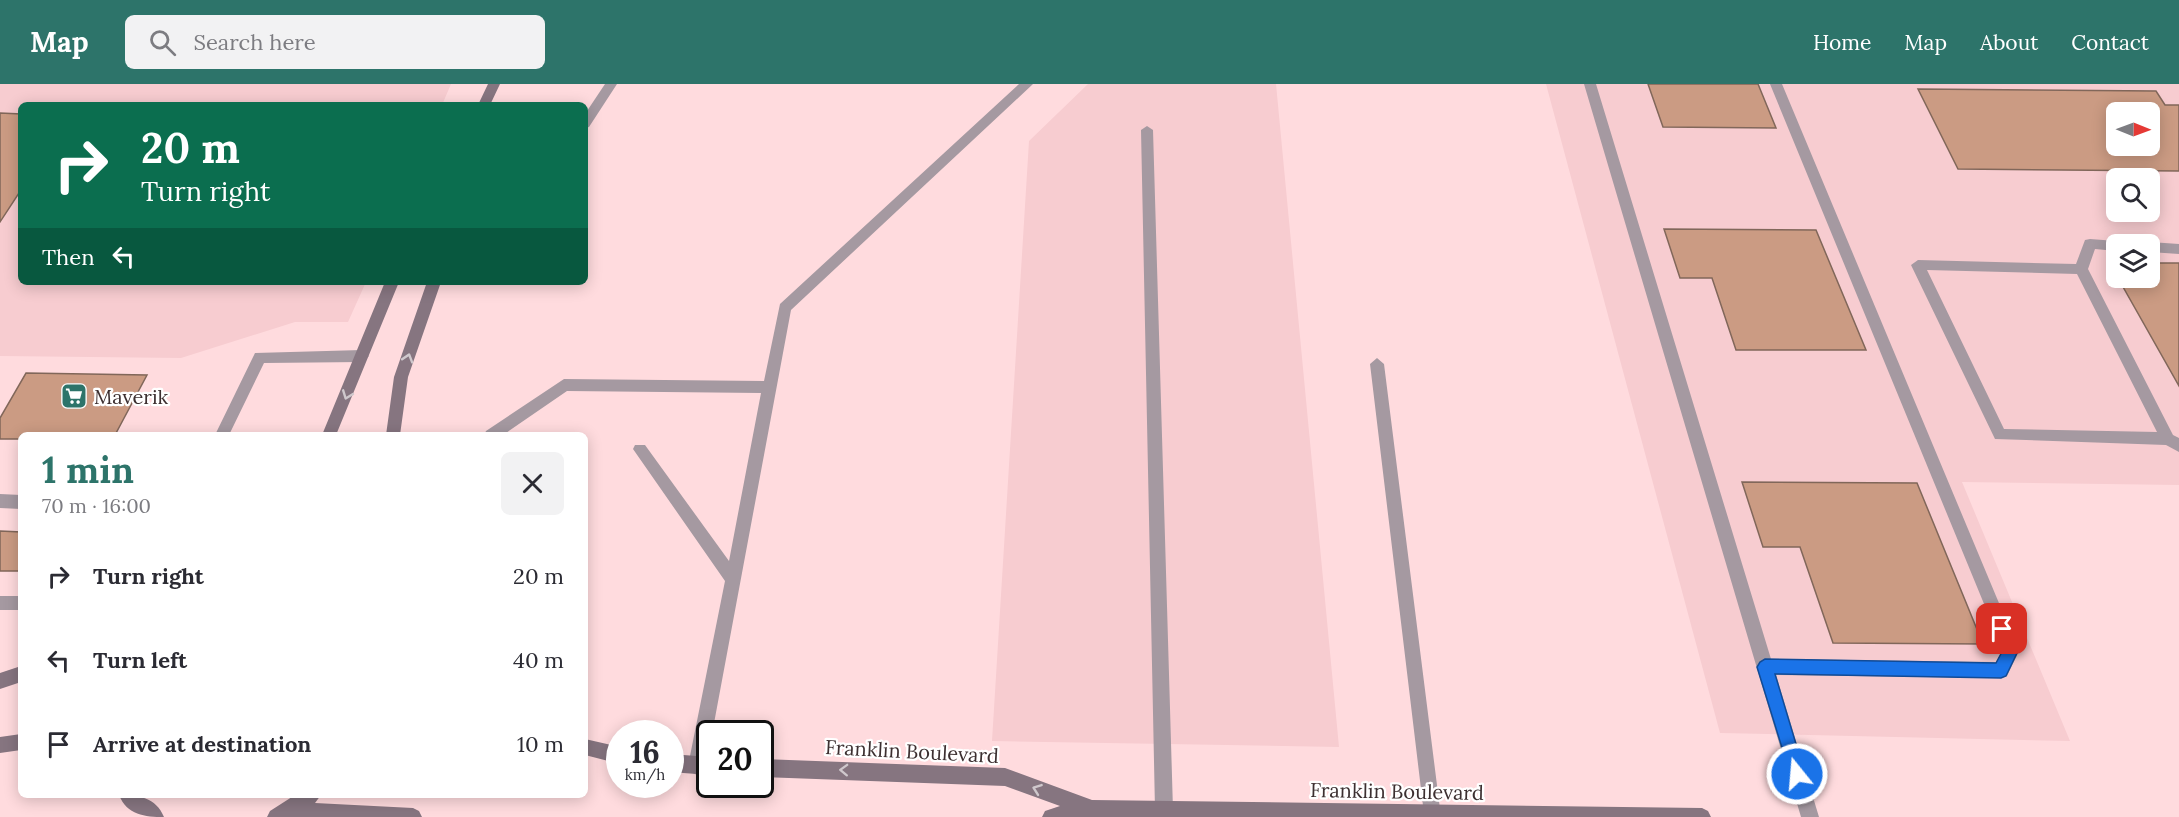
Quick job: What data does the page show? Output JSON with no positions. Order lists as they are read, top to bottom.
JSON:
{
  "streets": {
    "main road": ["Franklin Boulevard"]
  },
  "places": {
    "supermarket": ["Maverik"]
  },
  "north": "right",
  "page": {
    "header": "Map",
    "search": "Search here",
    "nav": [
      "Home",
      "Map",
      "About",
      "Contact"
    ],
    "turn": ["20 m", "Turn right"],
    "then": "Then",
    "heading": ["1 min", "70 m · 16:00"],
    "list": [
      {
        "name": "Turn right",
        "value": "20 m"
      },
      {
        "name": "Turn left",
        "value": "40 m"
      },
      {
        "name": "Arrive at destination",
        "value": "10 m"
      }
    ],
    "speed": "16 km/h",
    "limit": "20"
  }
}
